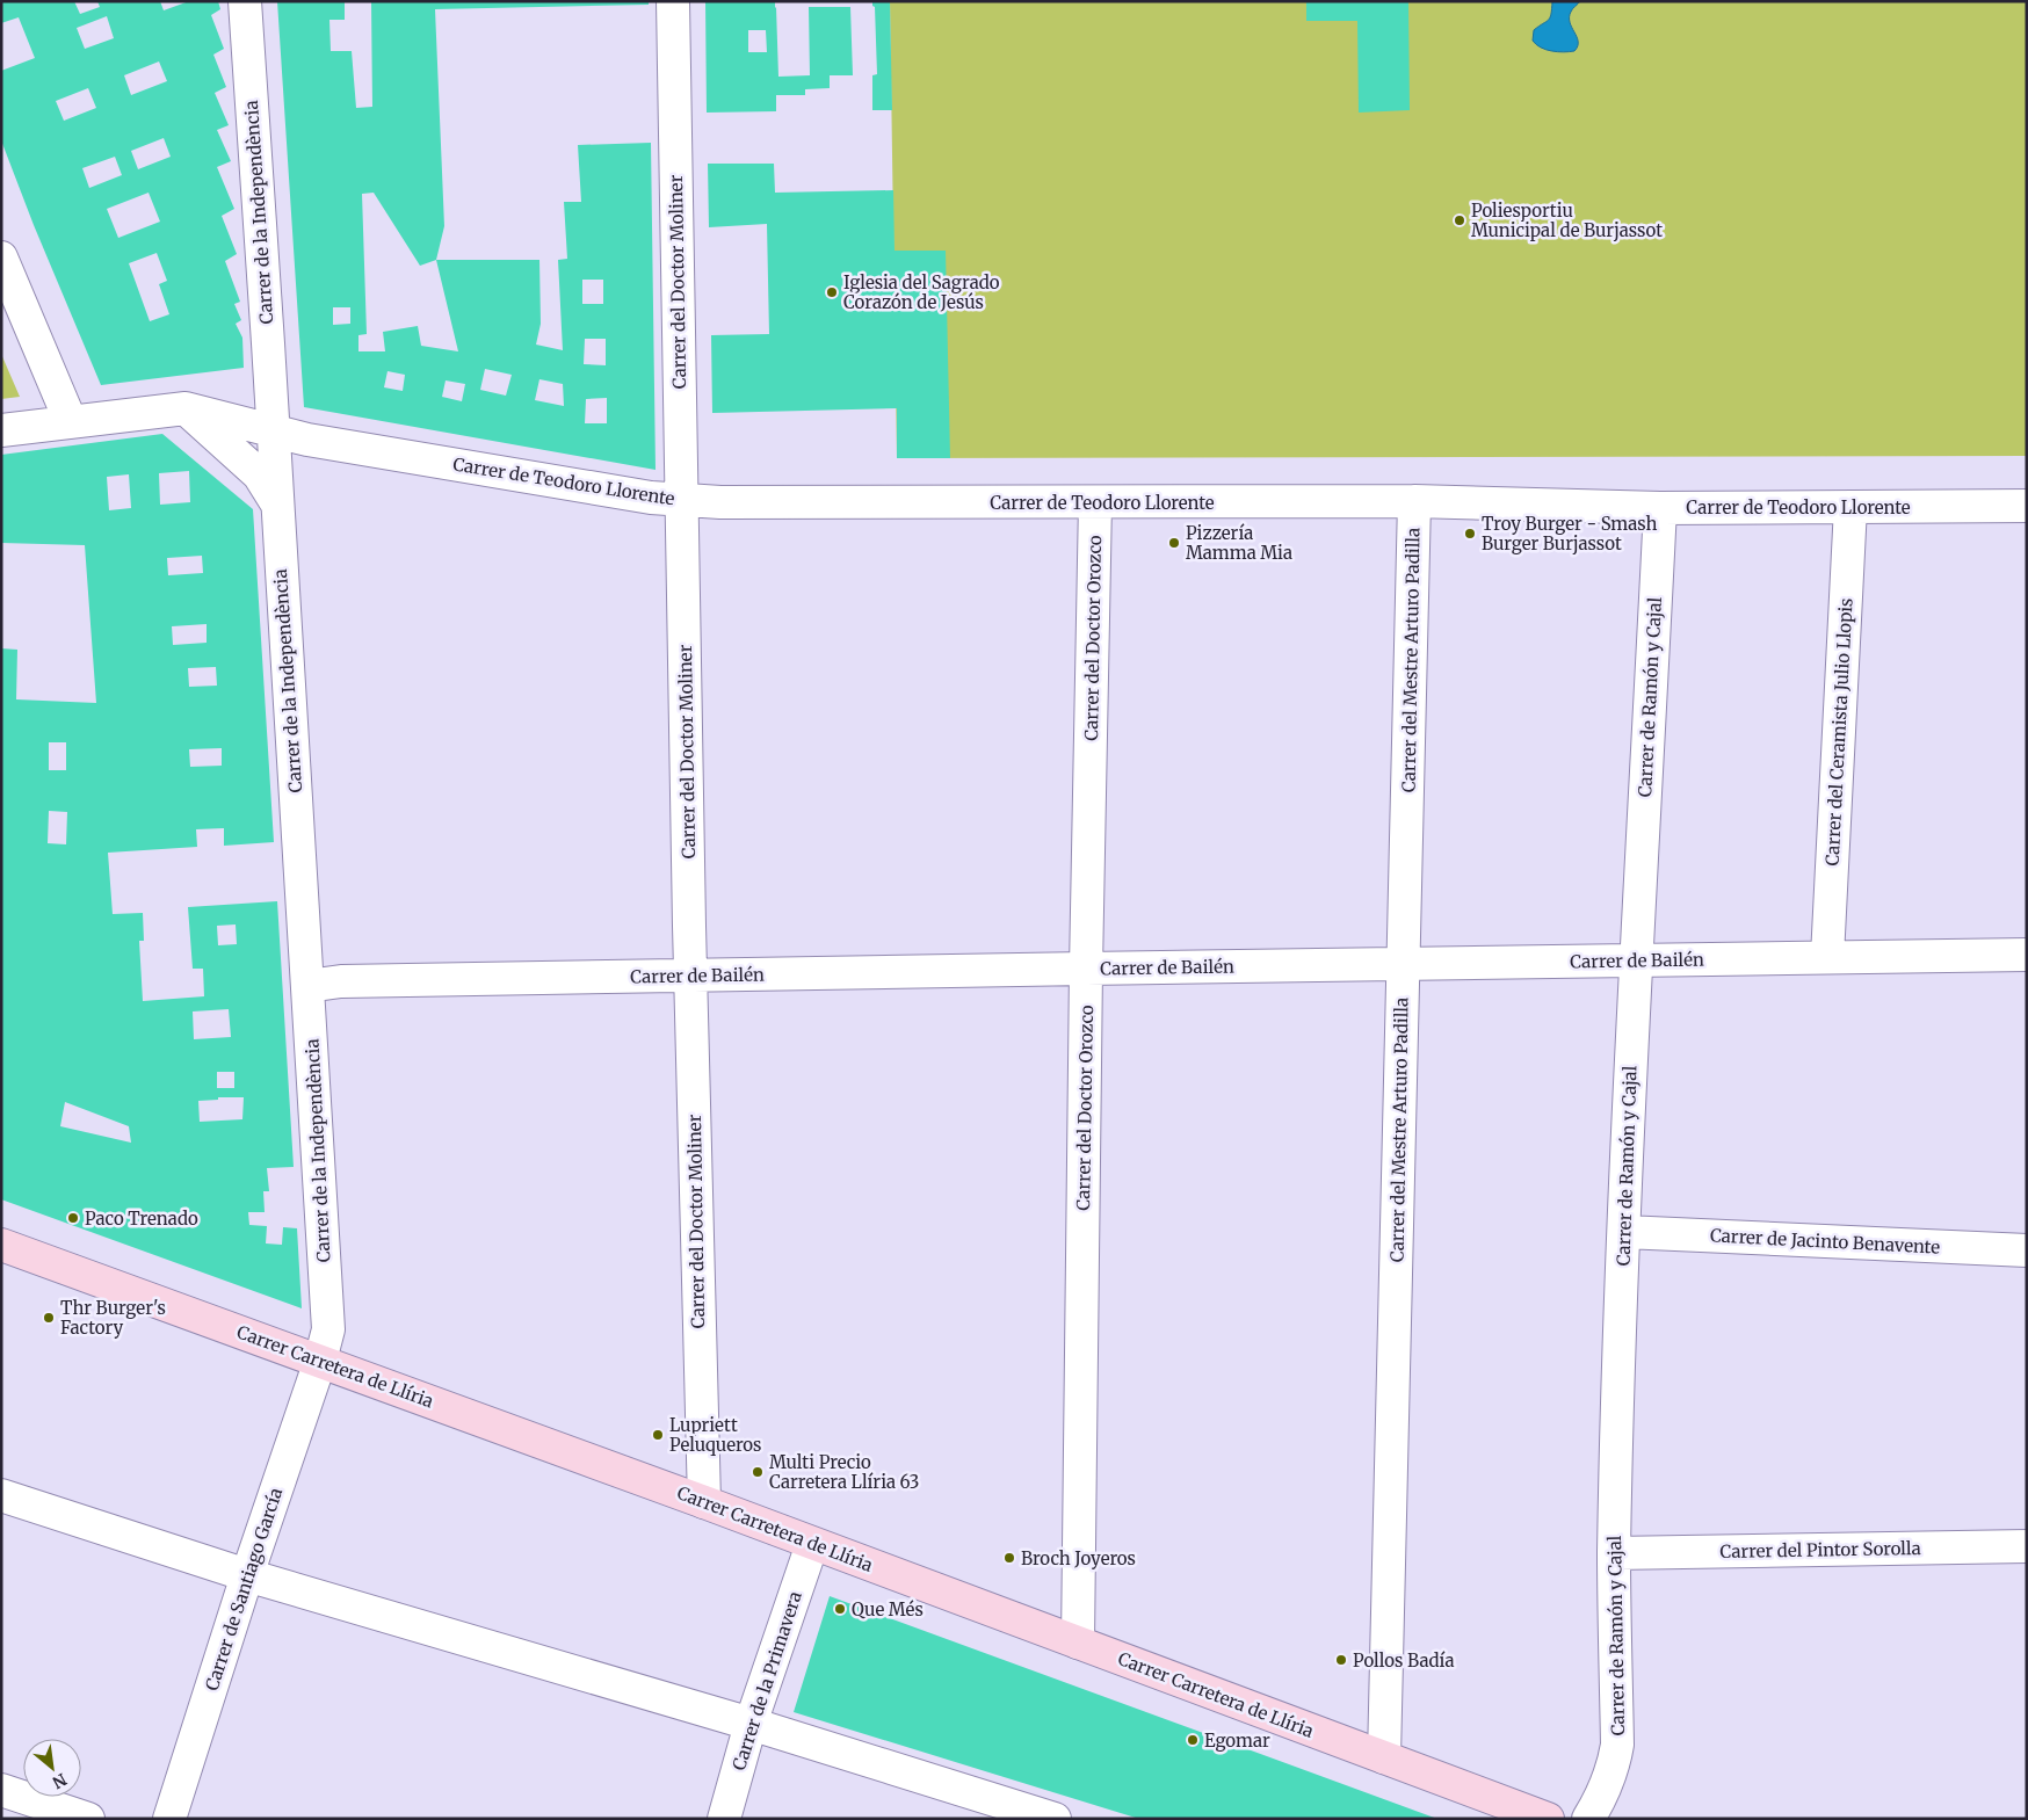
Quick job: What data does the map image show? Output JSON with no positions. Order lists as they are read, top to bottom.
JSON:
{
  "streets": {
    "street": [
      "Carrer de la Independència",
      "Carrer del Doctor Moliner",
      "Carrer de Teodoro Llorente",
      "Carrer del Doctor Orozco",
      "Carrer del Mestre Arturo Padilla",
      "Carrer de Ramón y Cajal",
      "Carrer del Ceramista Julio Llopis",
      "Carrer de Bailén",
      "Carrer de Jacinto Benavente",
      "Carrer Carretera de Llíria",
      "Carrer del Pintor Sorolla",
      "Carrer de Santiago García",
      "Carrer de la Primavera"
    ]
  },
  "crossings": [
    ["Carrer de la Independència", "Carrer de Teodoro Llorente"],
    ["Carrer de la Independència", "Carrer de Bailén"],
    ["Carrer de la Independència", "Carrer Carretera de Llíria"],
    ["Carrer de la Independència", "Carrer de Santiago García"],
    ["Carrer del Doctor Moliner", "Carrer de Teodoro Llorente"],
    ["Carrer del Doctor Moliner", "Carrer de Bailén"],
    ["Carrer del Doctor Moliner", "Carrer Carretera de Llíria"],
    ["Carrer de Teodoro Llorente", "Carrer del Doctor Orozco"],
    ["Carrer de Teodoro Llorente", "Carrer del Mestre Arturo Padilla"],
    ["Carrer de Teodoro Llorente", "Carrer de Ramón y Cajal"],
    ["Carrer de Teodoro Llorente", "Carrer del Ceramista Julio Llopis"],
    ["Carrer del Doctor Orozco", "Carrer de Bailén"],
    ["Carrer del Doctor Orozco", "Carrer Carretera de Llíria"],
    ["Carrer del Mestre Arturo Padilla", "Carrer de Bailén"],
    ["Carrer del Mestre Arturo Padilla", "Carrer Carretera de Llíria"],
    ["Carrer de Ramón y Cajal", "Carrer de Bailén"],
    ["Carrer de Ramón y Cajal", "Carrer de Jacinto Benavente"],
    ["Carrer de Ramón y Cajal", "Carrer del Pintor Sorolla"],
    ["Carrer del Ceramista Julio Llopis", "Carrer de Bailén"],
    ["Carrer Carretera de Llíria", "Carrer de Santiago García"],
    ["Carrer Carretera de Llíria", "Carrer de la Primavera"]
  ],
  "places": [
    "Poliesportiu Municipal de Burjassot",
    "Iglesia del Sagrado Corazón de Jesús",
    "Troy Burger - Smash Burger Burjassot",
    "Pizzería Mamma Mia",
    "Paco Trenado",
    "Thr Burger's Factory",
    "Lupriett Peluqueros",
    "Multi Precio Carretera Llíria 63",
    "Broch Joyeros",
    "Que Més",
    "Pollos Badía",
    "Egomar"
  ],
  "north": "bottom right"
}
